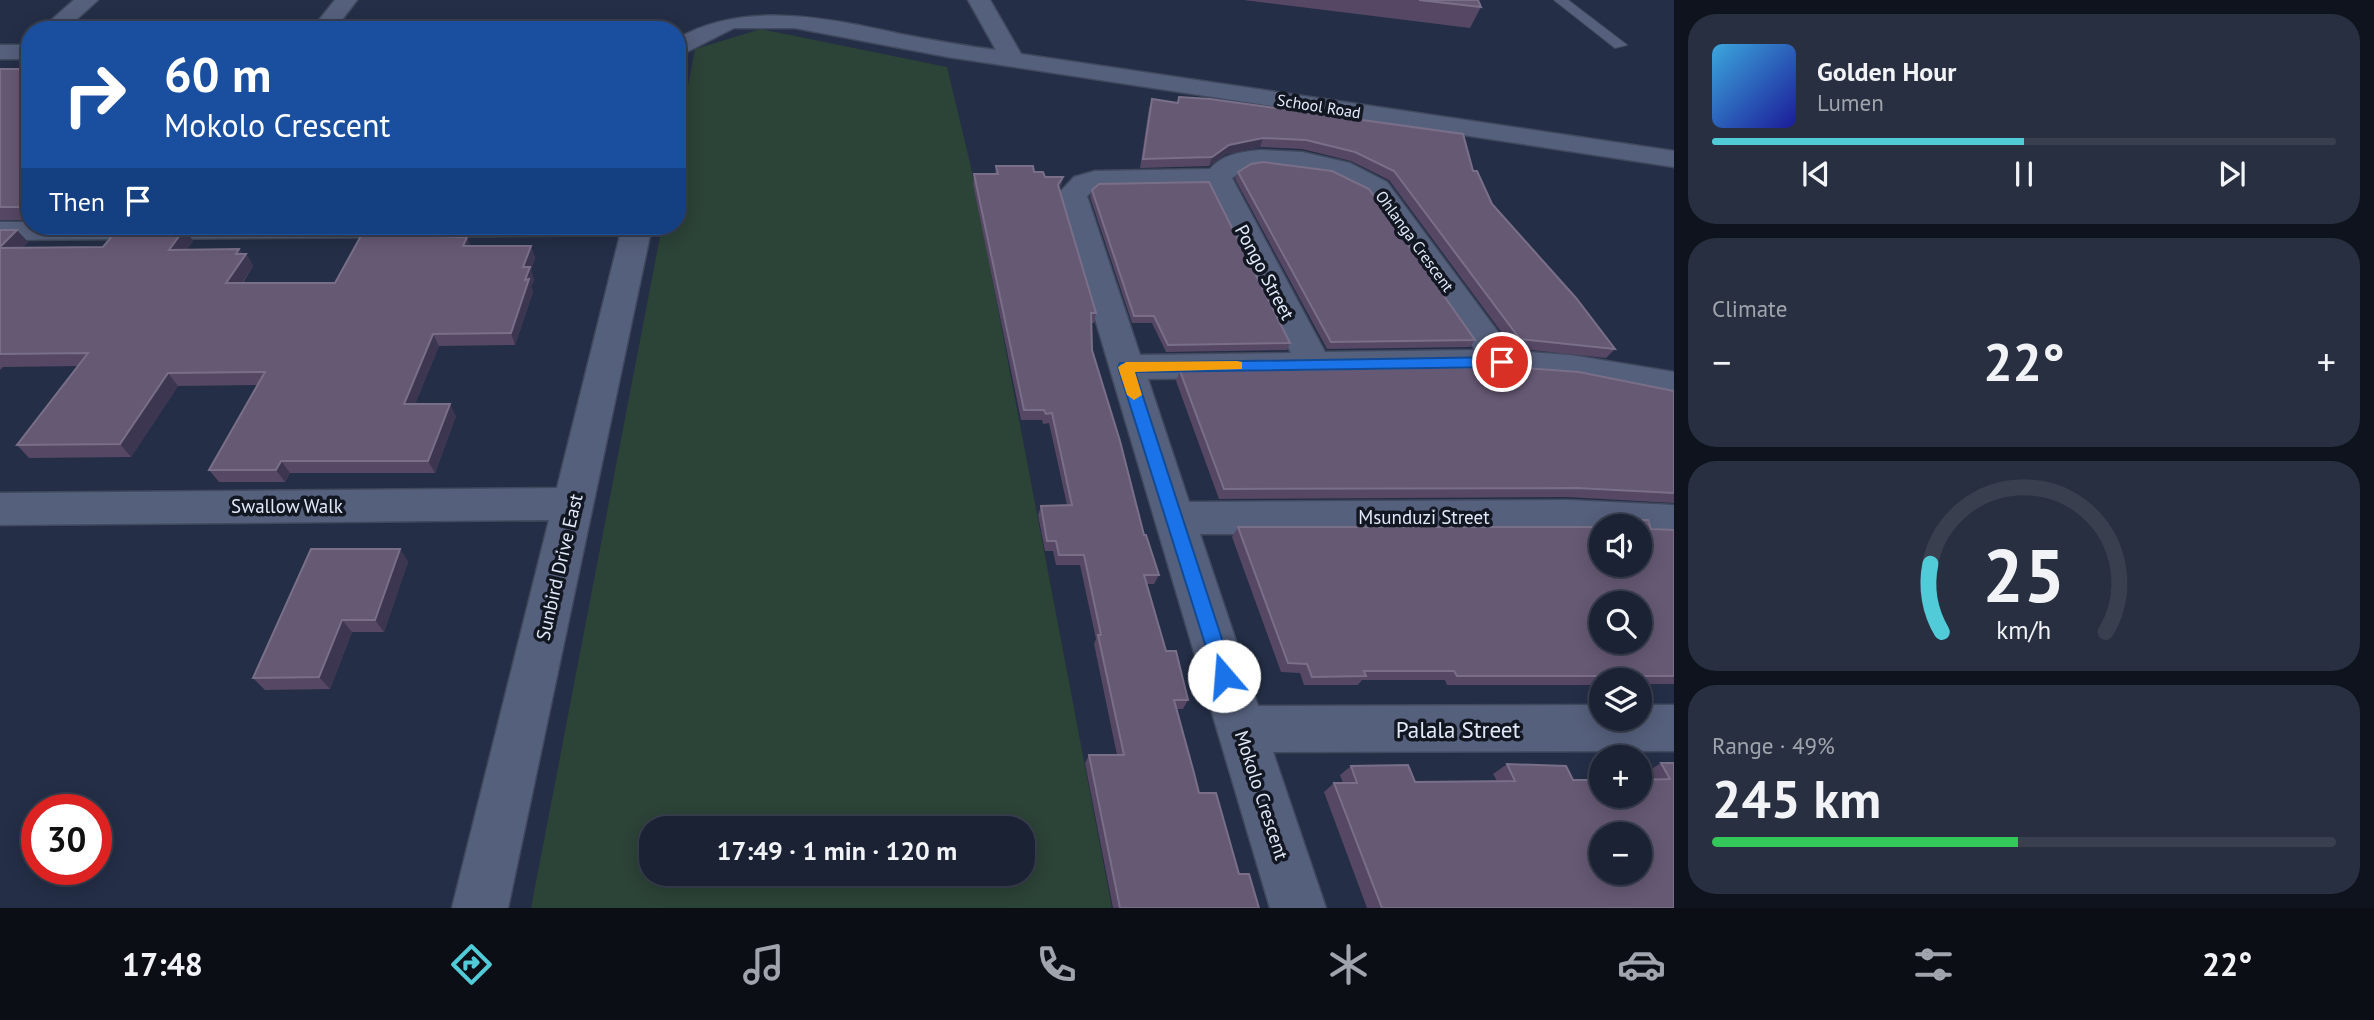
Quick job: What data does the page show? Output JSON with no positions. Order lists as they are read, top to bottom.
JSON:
{
  "streets": {
    "street": [
      "School Road",
      "Ohlanga Crescent",
      "Pongo Street",
      "Swallow Walk",
      "Msunduzi Street",
      "Sunbird Drive East",
      "Palala Street",
      "Mokolo Crescent"
    ]
  },
  "crossings": [
    ["Ohlanga Crescent", "Pongo Street"],
    ["Swallow Walk", "Sunbird Drive East"],
    ["Msunduzi Street", "Mokolo Crescent"],
    ["Palala Street", "Mokolo Crescent"]
  ],
  "page": {
    "turn": ["60 m", "Mokolo Crescent"],
    "song": ["Golden Hour", "Lumen"],
    "then": "Then",
    "tile": [
      "Climate",
      ["Range · 49%", "245 km"]
    ],
    "heat": ["−", "22°", "+"],
    "map_buttons": ["+", "−"],
    "limit": "30",
    "trip": "17:49 · 1 min · 120 m",
    "tabs": ["17:48", "22°"],
    "gauge": ["25", "km/h"]
  }
}
